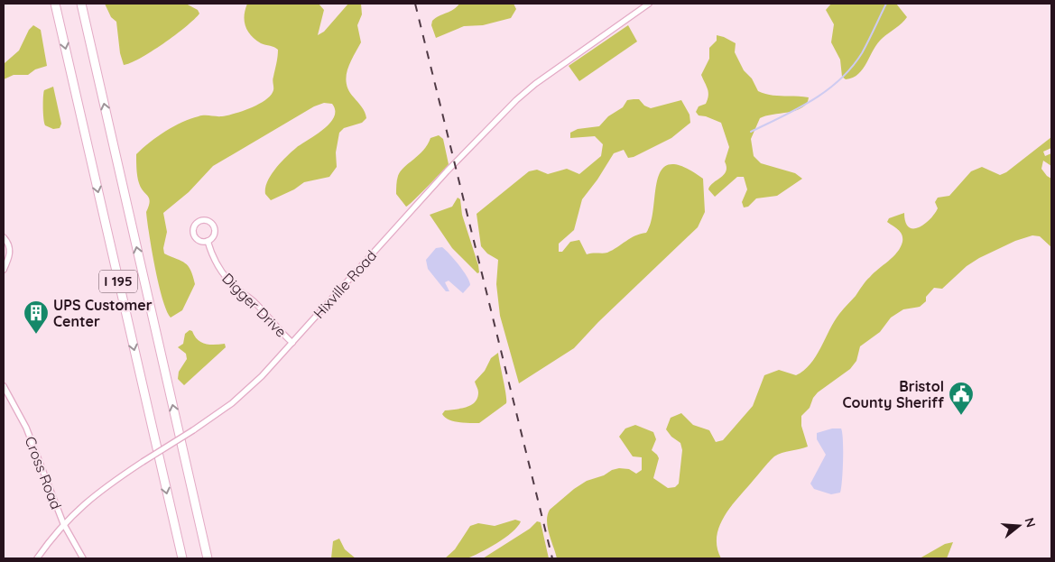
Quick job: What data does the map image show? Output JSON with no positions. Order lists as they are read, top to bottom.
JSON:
{
  "streets": {
    "highway": ["I 195"],
    "street": ["Hixville Road", "Digger Drive", "Cross Road"]
  },
  "crossings": [
    ["Hixville Road", "Digger Drive"],
    ["Hixville Road", "Cross Road"]
  ],
  "places": {
    "building": ["UPS Customer Center"],
    "public building": ["Bristol County Sheriff"]
  },
  "north": "right"
}
